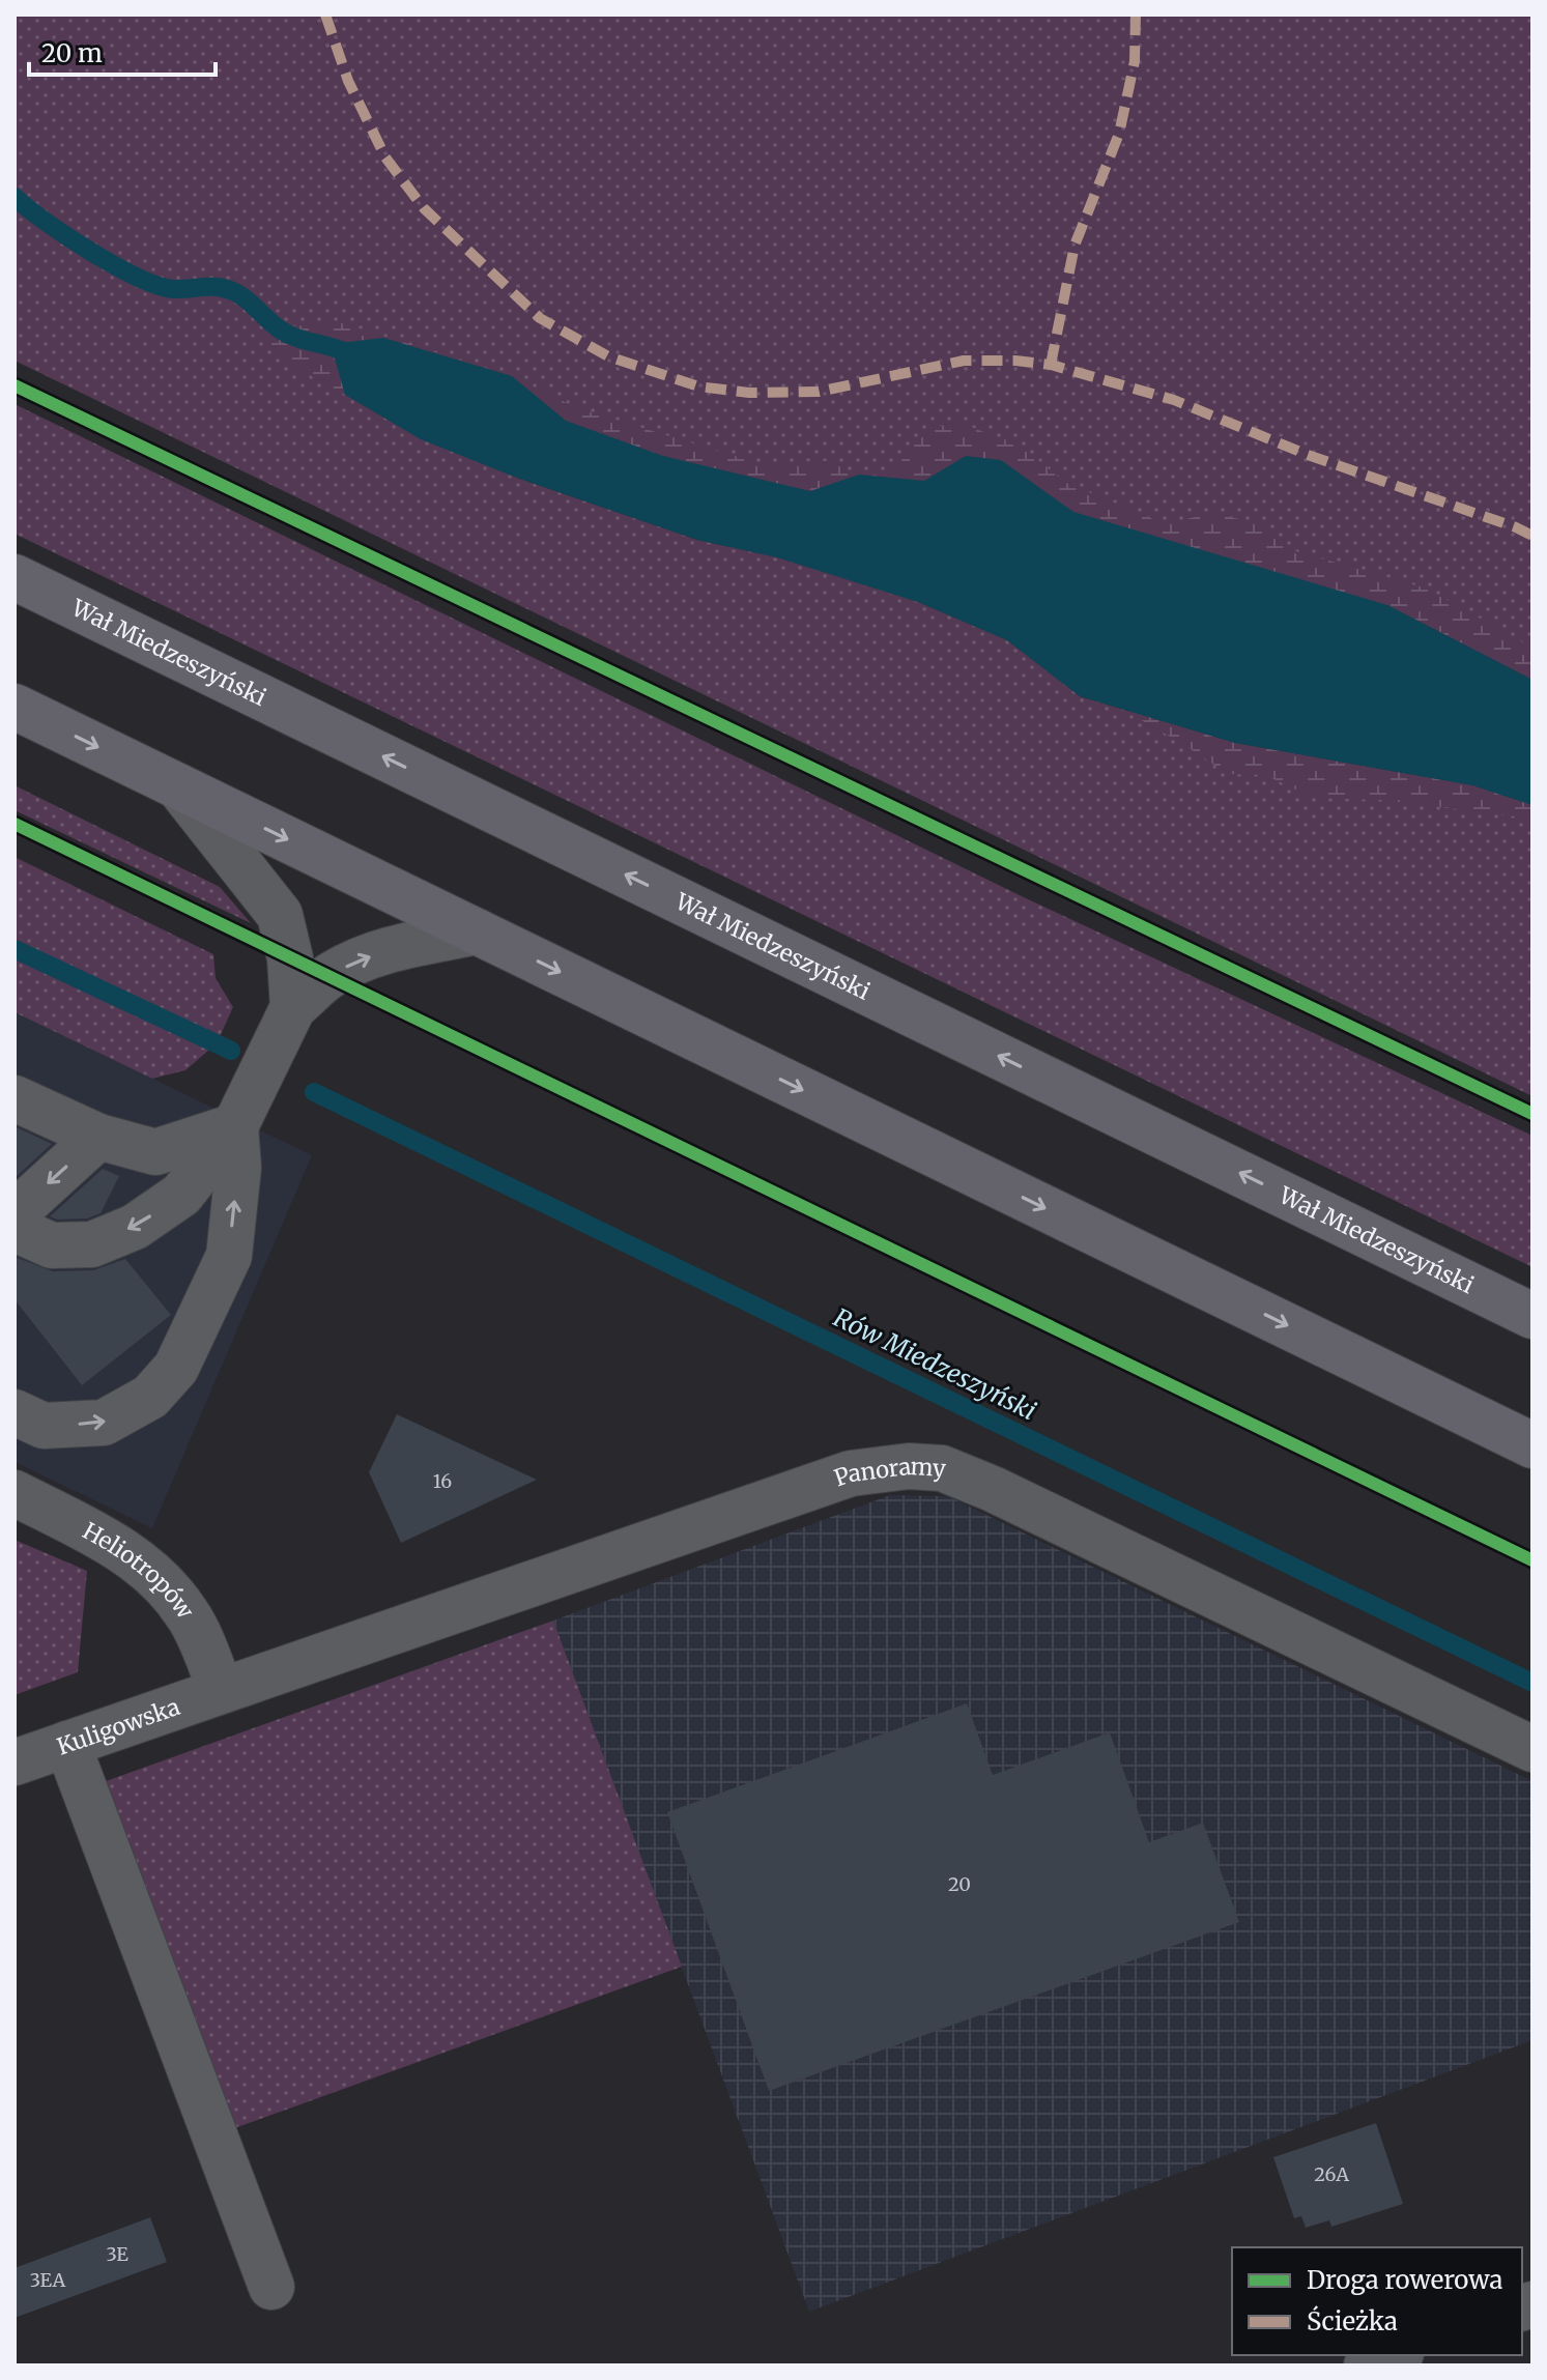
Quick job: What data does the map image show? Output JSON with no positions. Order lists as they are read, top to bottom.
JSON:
{
  "streets": {
    "main road": ["Wał Miedzeszyński"],
    "street": ["Panoramy", "Heliotropów", "Kuligowska"]
  },
  "crossings": [
    ["Panoramy", "Heliotropów"],
    ["Panoramy", "Kuligowska"],
    ["Heliotropów", "Kuligowska"]
  ],
  "water": ["Rów Miedzeszyński"],
  "house_numbers": [
    "16",
    "20",
    "26A",
    "3E",
    "3EA"
  ],
  "legend": ["Droga rowerowa", "Ścieżka"],
  "scale_bar": "20 m"
}
